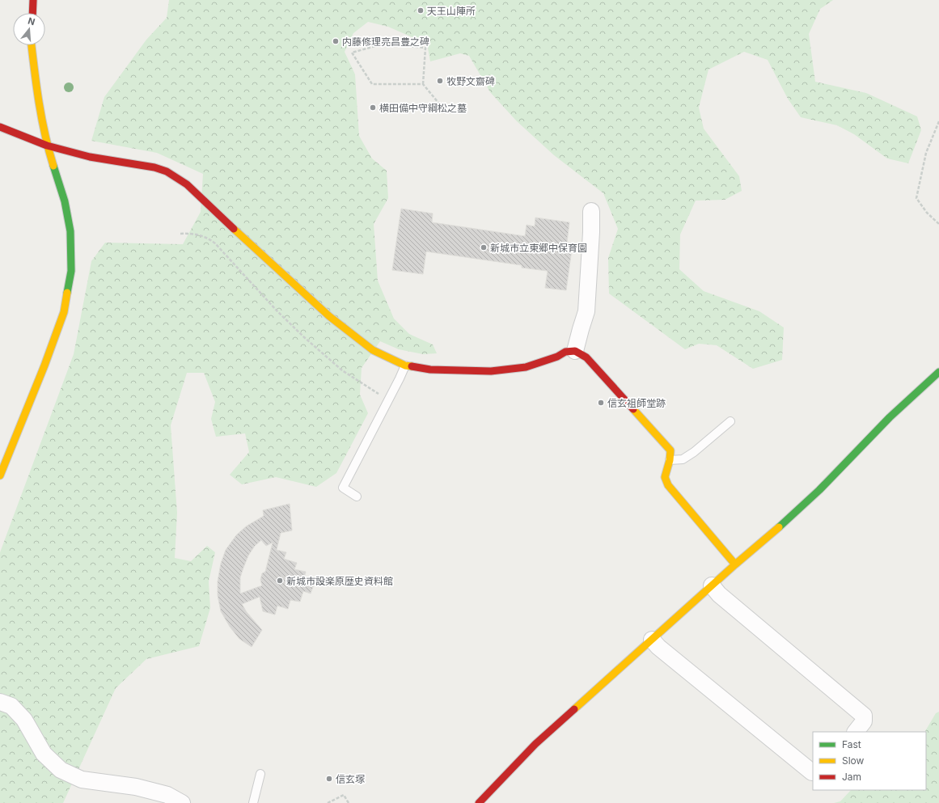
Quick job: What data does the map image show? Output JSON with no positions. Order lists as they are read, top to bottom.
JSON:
{
  "places": [
    "天王山陣所",
    "内藤修理亮昌豊之碑",
    "牧野文齋碑",
    "横田備中守綱松之墓",
    "新城市立東郷中保育園",
    "信玄祖師堂跡",
    "新城市設楽原歴史資料館",
    "信玄塚"
  ],
  "legend": ["Fast", "Slow", "Jam"],
  "north": "top"
}
